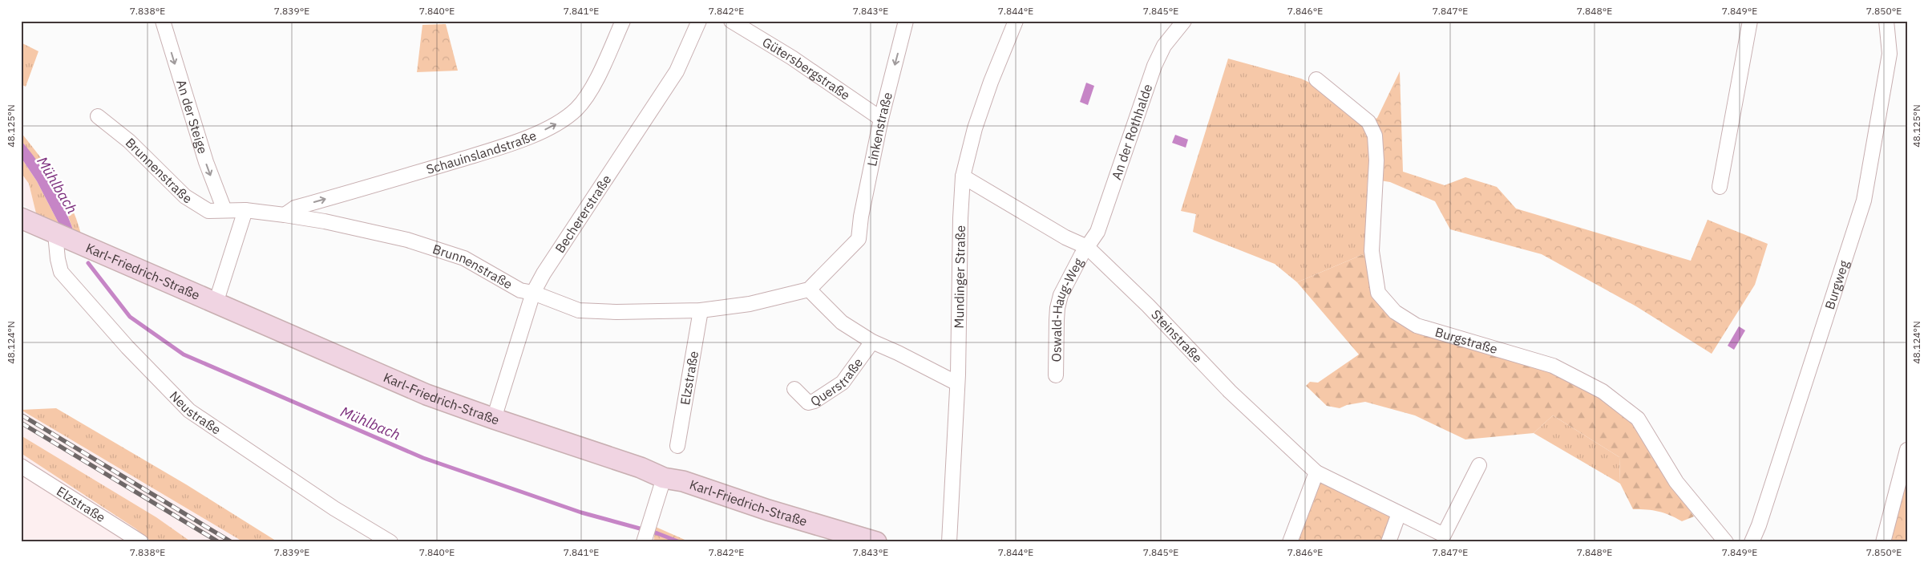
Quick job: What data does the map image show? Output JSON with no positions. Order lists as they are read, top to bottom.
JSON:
{
  "streets": {
    "street": [
      "Gütersbergstraße",
      "An der Steige",
      "Linkenstraße",
      "An der Rothhalde",
      "Schauinslandstraße",
      "Brunnenstraße",
      "Bechererstraße",
      "Karl-Friedrich-Straße",
      "Mundinger Straße",
      "Burgweg",
      "Oswald-Haug-Weg",
      "Steinstraße",
      "Burgstraße",
      "Elzstraße",
      "Querstraße",
      "Neustraße"
    ]
  },
  "crossings": [
    ["Gütersbergstraße", "Linkenstraße"],
    ["An der Steige", "Brunnenstraße"],
    ["Linkenstraße", "Brunnenstraße"],
    ["Linkenstraße", "Querstraße"],
    ["An der Rothhalde", "Oswald-Haug-Weg"],
    ["An der Rothhalde", "Steinstraße"],
    ["Schauinslandstraße", "Brunnenstraße"],
    ["Brunnenstraße", "Bechererstraße"],
    ["Brunnenstraße", "Elzstraße"],
    ["Brunnenstraße", "Querstraße"],
    ["Bechererstraße", "Karl-Friedrich-Straße"],
    ["Karl-Friedrich-Straße", "Neustraße"],
    ["Mundinger Straße", "Steinstraße"],
    ["Mundinger Straße", "Querstraße"],
    ["Oswald-Haug-Weg", "Steinstraße"]
  ],
  "one_way": ["An der Steige", "Schauinslandstraße"],
  "water": ["Mühlbach"],
  "coordinates": [
    "7.838°E",
    "7.839°E",
    "7.840°E",
    "7.841°E",
    "7.842°E",
    "7.843°E",
    "7.844°E",
    "7.845°E",
    "7.846°E",
    "7.847°E",
    "7.848°E",
    "7.849°E",
    "7.850°E",
    "48.125°N",
    "48.124°N"
  ]
}
